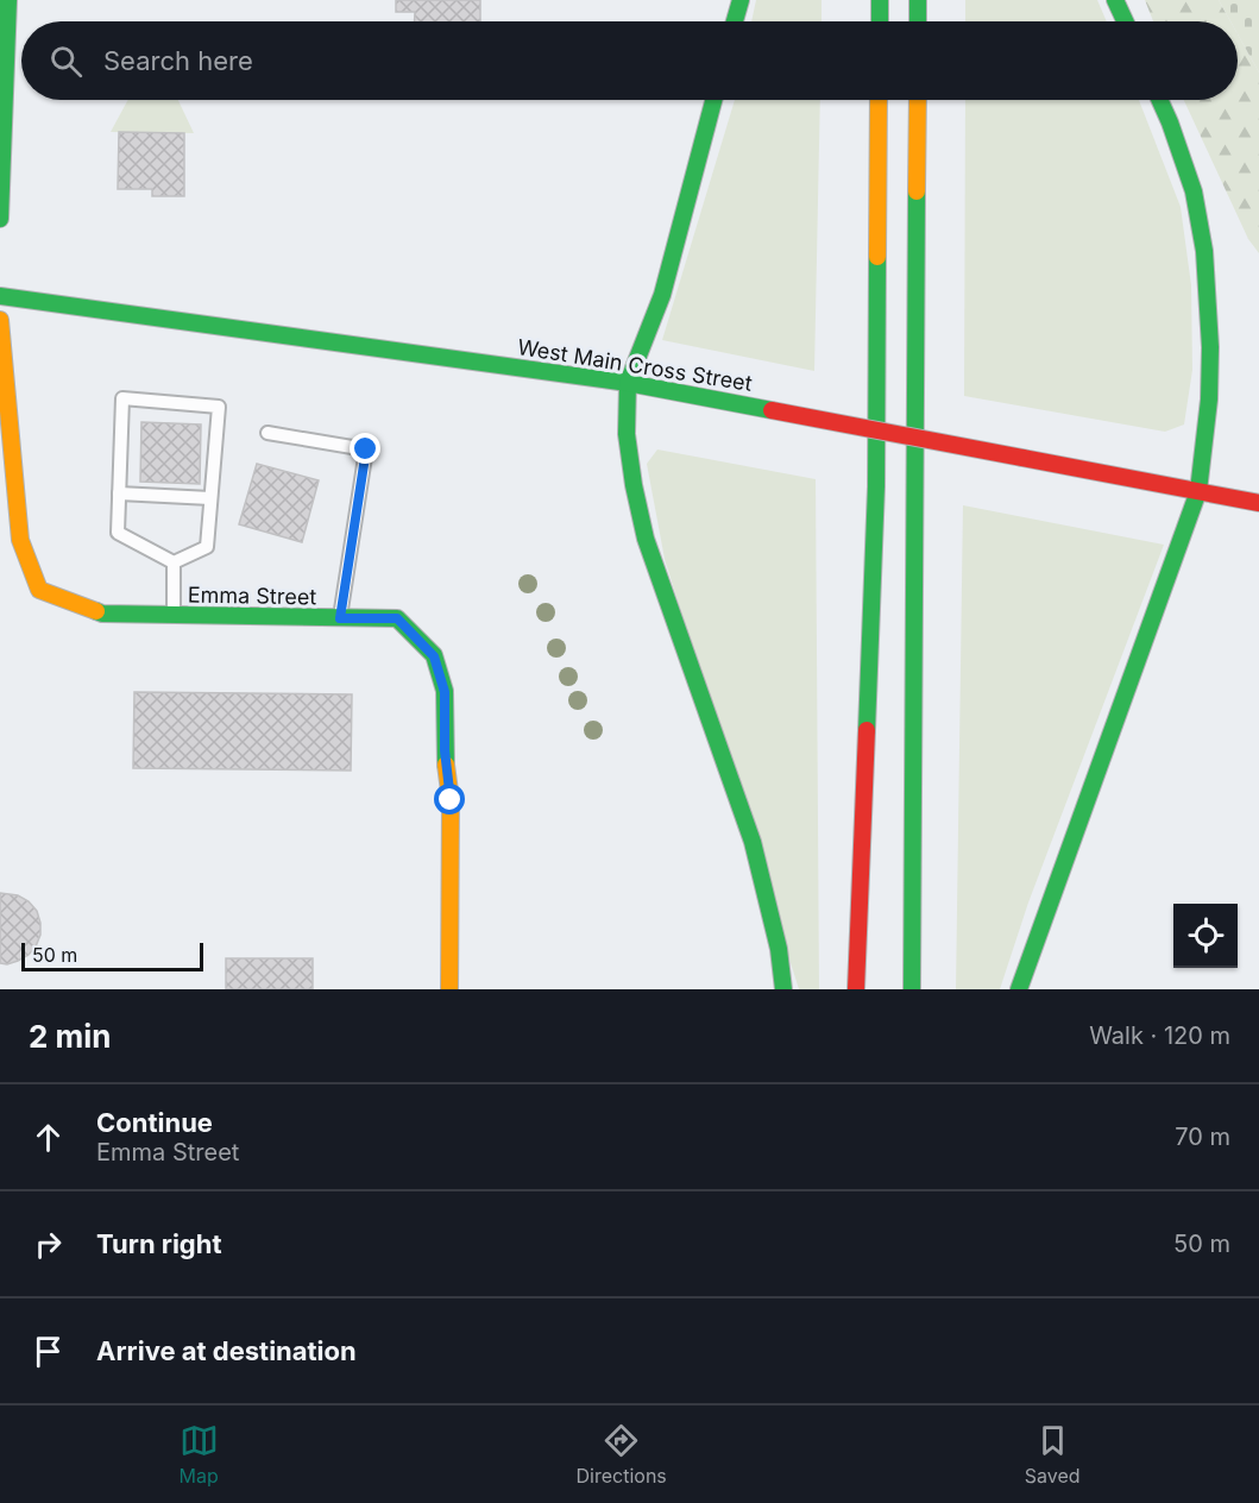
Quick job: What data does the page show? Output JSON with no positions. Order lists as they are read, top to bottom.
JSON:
{
  "streets": {
    "main road": ["West Main Cross Street", "Emma Street"]
  },
  "scale_bar": "50 m",
  "page": {
    "search": "Search here",
    "scale": "50 m",
    "heading": ["2 min", "Walk · 120 m"],
    "list": [
      ["Continue", "Emma Street", "70 m"],
      ["Turn right", "50 m"],
      "Arrive at destination"
    ],
    "nav": ["Map", "Directions", "Saved"]
  }
}
